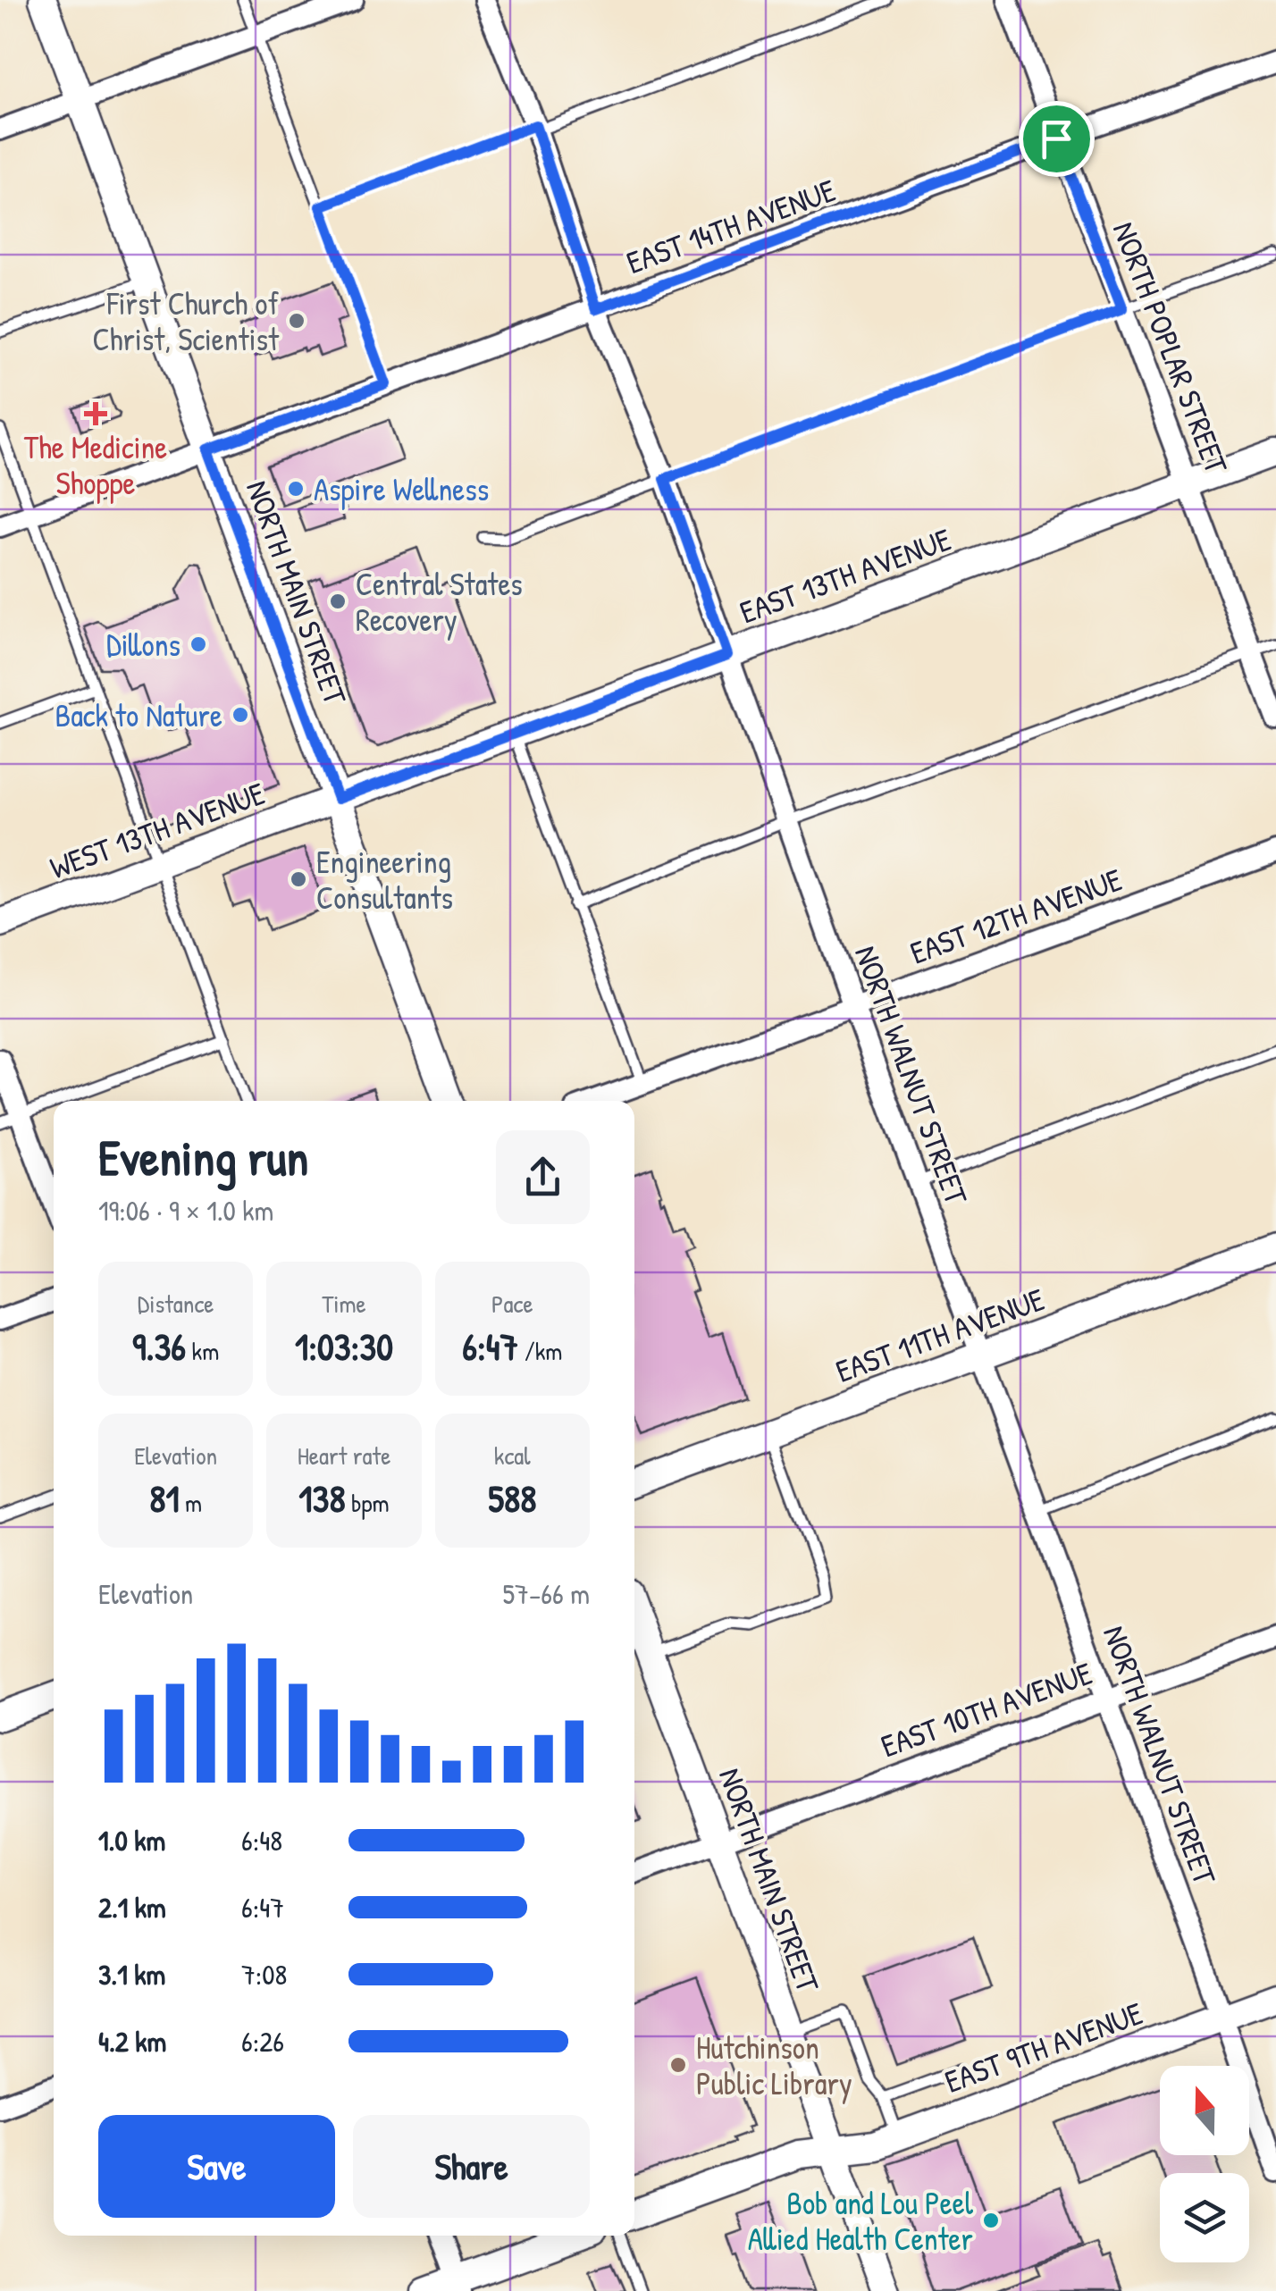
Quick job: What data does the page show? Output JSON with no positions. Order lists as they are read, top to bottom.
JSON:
{
  "streets": {
    "street": [
      "EAST 14TH AVENUE",
      "NORTH POPLAR STREET",
      "EAST 13TH AVENUE",
      "NORTH MAIN STREET",
      "WEST 13TH AVENUE",
      "EAST 12TH AVENUE",
      "NORTH WALNUT STREET",
      "EAST 11TH AVENUE",
      "EAST 10TH AVENUE",
      "EAST 9TH AVENUE"
    ]
  },
  "crossings": [
    ["EAST 14TH AVENUE", "NORTH POPLAR STREET"],
    ["EAST 14TH AVENUE", "NORTH MAIN STREET"],
    ["EAST 14TH AVENUE", "NORTH WALNUT STREET"],
    ["NORTH POPLAR STREET", "EAST 13TH AVENUE"],
    ["EAST 13TH AVENUE", "NORTH MAIN STREET"],
    ["EAST 13TH AVENUE", "WEST 13TH AVENUE"],
    ["EAST 13TH AVENUE", "NORTH WALNUT STREET"],
    ["NORTH MAIN STREET", "WEST 13TH AVENUE"],
    ["NORTH MAIN STREET", "EAST 10TH AVENUE"],
    ["NORTH MAIN STREET", "EAST 9TH AVENUE"],
    ["EAST 12TH AVENUE", "NORTH WALNUT STREET"],
    ["NORTH WALNUT STREET", "EAST 11TH AVENUE"],
    ["NORTH WALNUT STREET", "EAST 10TH AVENUE"],
    ["NORTH WALNUT STREET", "EAST 9TH AVENUE"]
  ],
  "places": {
    "other": [
      "First Church of Christ, Scientist",
      "Aspire Wellness",
      "Central States Recovery",
      "Dillons",
      "Back to Nature",
      "Engineering Consultants",
      "Hutchinson Public Library",
      "Bob and Lou Peel Allied Health Center"
    ],
    "health": ["The Medicine Shoppe"]
  },
  "north": "top",
  "page": {
    "heading": ["Evening run", "19:06 · 9 × 1.0 km"],
    "stats": [
      ["Distance", "9.36 km"],
      ["Time", "1:03:30"],
      ["Pace", "6:47 /km"],
      ["Elevation", "81 m"],
      ["Heart rate", "138 bpm"],
      ["kcal", "588"]
    ],
    "chart": ["Elevation", "57–66 m"],
    "list": [
      {
        "name": "1.0 km",
        "note": "6:48"
      },
      {
        "name": "2.1 km",
        "note": "6:47"
      },
      {
        "name": "3.1 km",
        "note": "7:08"
      },
      {
        "name": "4.2 km",
        "note": "6:26"
      }
    ],
    "buttons": ["Save", "Share"]
  }
}
